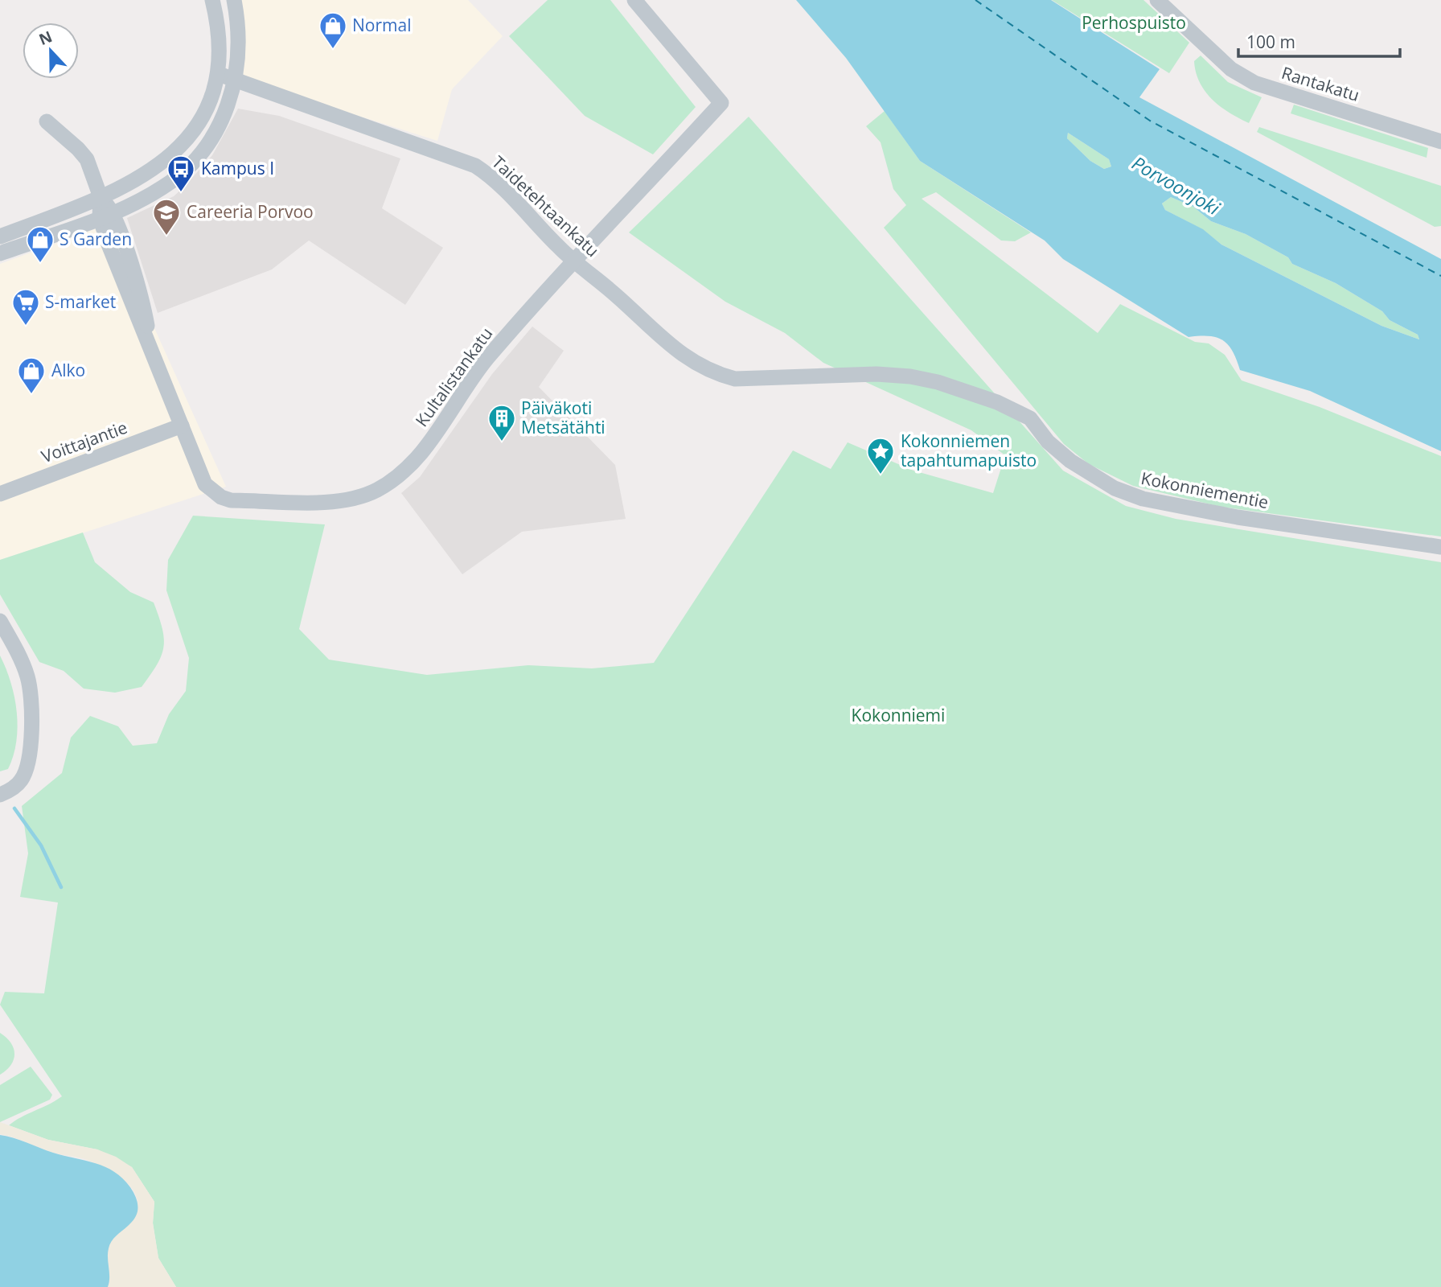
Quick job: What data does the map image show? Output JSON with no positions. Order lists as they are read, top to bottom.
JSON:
{
  "streets": {
    "street": [
      "Rantakatu",
      "Taidetehtaankatu",
      "Kultalistankatu",
      "Voittajantie",
      "Kokonniementie"
    ]
  },
  "crossings": [
    ["Taidetehtaankatu", "Kultalistankatu"],
    ["Taidetehtaankatu", "Kokonniementie"],
    ["Kultalistankatu", "Voittajantie"]
  ],
  "water": ["Porvoonjoki"],
  "parks": ["Perhospuisto", "Kokonniemi"],
  "places": {
    "shop": ["Normal", "S Garden", "Alko"],
    "bus stop": ["Kampus I"],
    "school or university": ["Careeria Porvoo"],
    "supermarket": ["S-market"],
    "building": ["Päiväkoti Metsätähti"],
    "place": ["Kokonniemen tapahtumapuisto"]
  },
  "scale_bar": "100 m",
  "north": "top"
}
